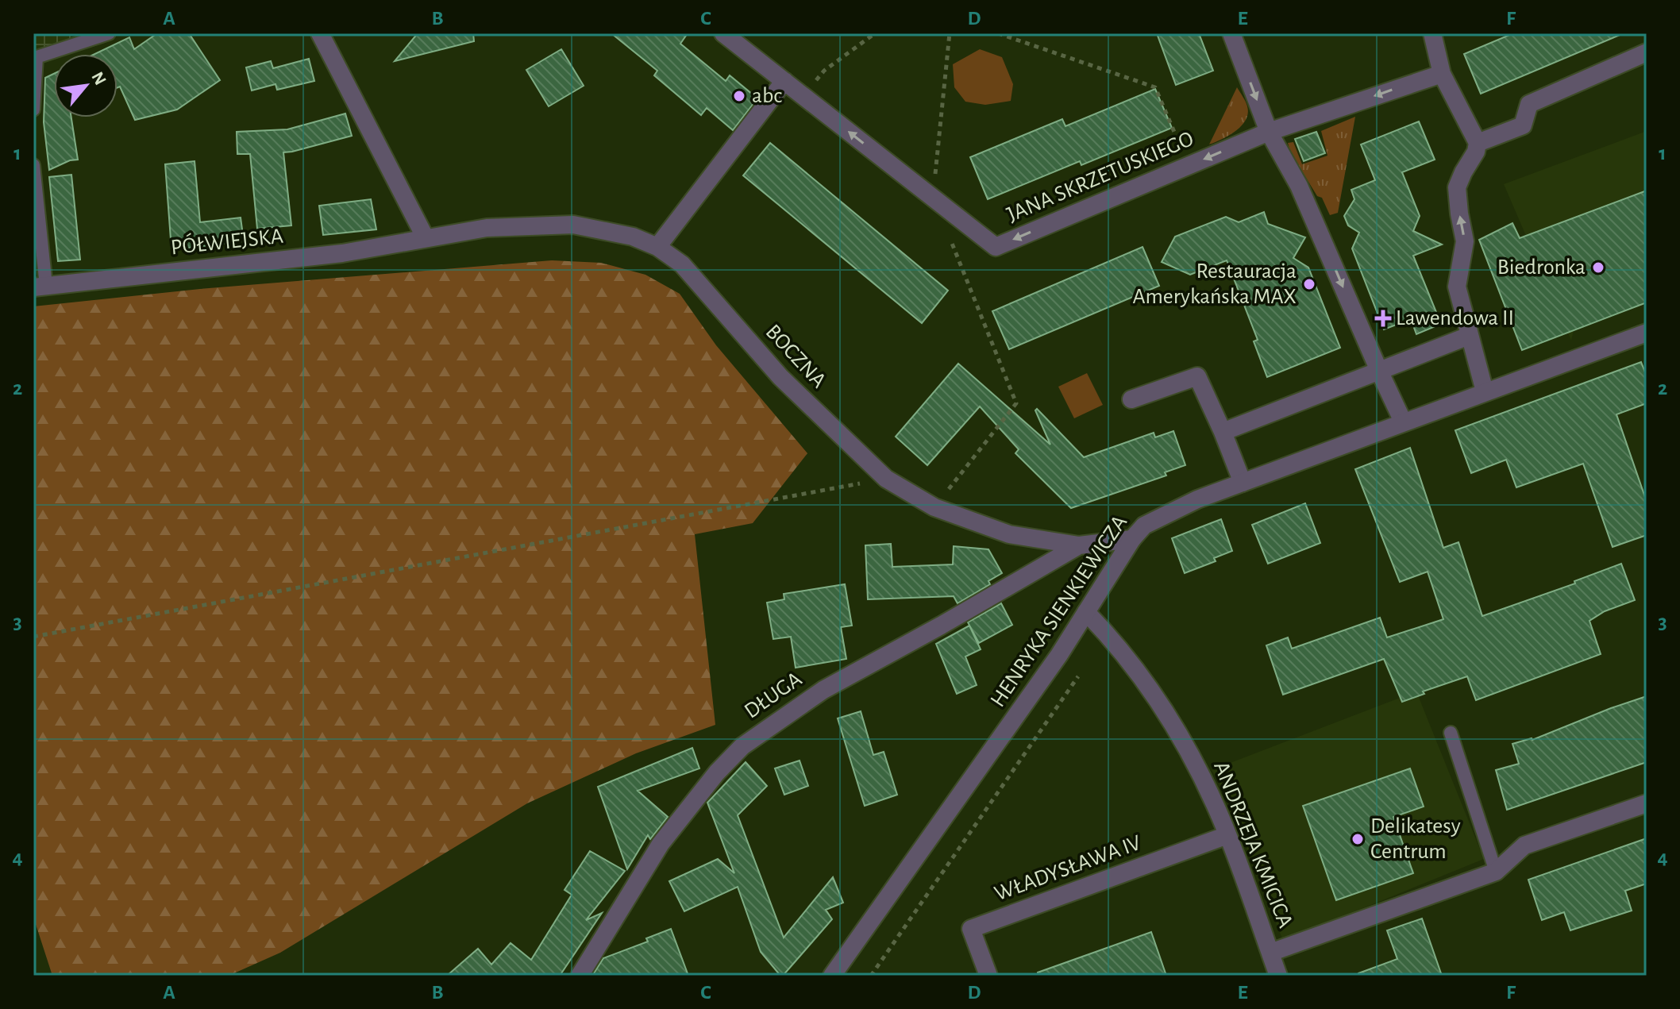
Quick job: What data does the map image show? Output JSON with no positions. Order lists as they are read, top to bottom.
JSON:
{
  "streets": {
    "street": [
      "JANA SKRZETUSKIEGO",
      "PÓŁWIEJSKA",
      "BOCZNA",
      "HENRYKA SIENKIEWICZA",
      "DŁUGA",
      "ANDRZEJA KMICICA",
      "WŁADYSŁAWA IV"
    ]
  },
  "crossings": [
    ["PÓŁWIEJSKA", "BOCZNA"],
    ["BOCZNA", "HENRYKA SIENKIEWICZA"],
    ["BOCZNA", "DŁUGA"],
    ["HENRYKA SIENKIEWICZA", "ANDRZEJA KMICICA"],
    ["ANDRZEJA KMICICA", "WŁADYSŁAWA IV"]
  ],
  "one_way": ["JANA SKRZETUSKIEGO"],
  "places": {
    "other": [
      "abc",
      "Biedronka",
      "Restauracja Amerykańska MAX",
      "Delikatesy Centrum"
    ],
    "health": ["Lawendowa II"]
  },
  "north": "top right",
  "grid": {
    "columns": [
      "A",
      "B",
      "C",
      "D",
      "E",
      "F"
    ],
    "rows": [
      "1",
      "2",
      "3",
      "4"
    ]
  }
}
